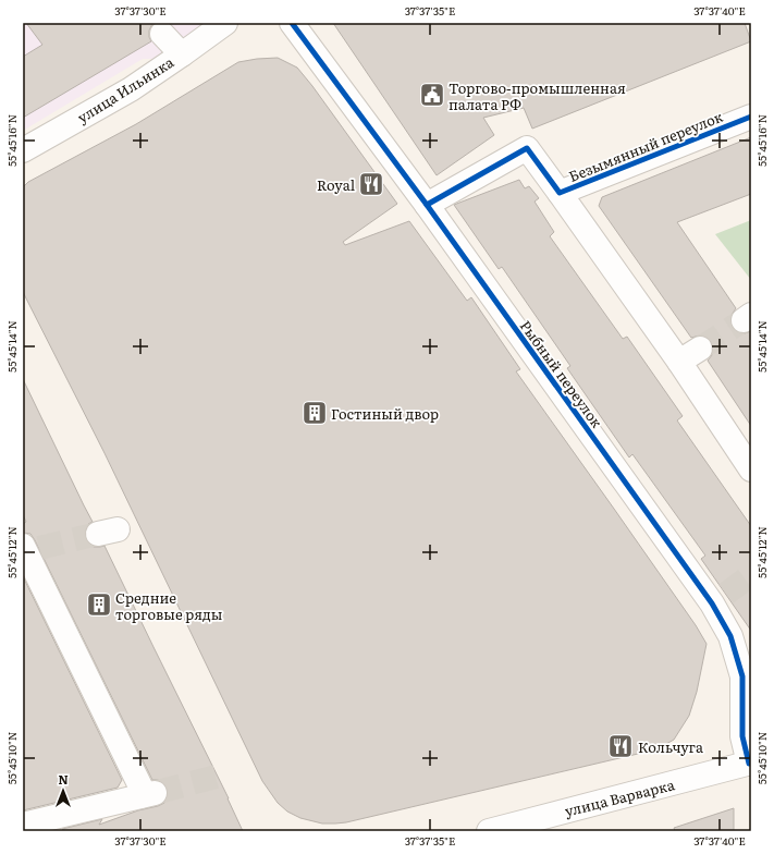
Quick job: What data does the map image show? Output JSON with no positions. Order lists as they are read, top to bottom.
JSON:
{
  "streets": {
    "street": [
      "улица Ильинка",
      "Безымянный переулок",
      "Рыбный переулок",
      "улица Варварка"
    ]
  },
  "crossings": [
    ["Безымянный переулок", "Рыбный переулок"],
    ["Рыбный переулок", "улица Варварка"]
  ],
  "places": {
    "public building": ["Торгово-промышленная палата РФ"],
    "restaurant": ["Royal", "Кольчуга"],
    "building": ["Гостиный двор", "Средние торговые ряды"]
  },
  "north": "top",
  "coordinates": [
    "37°37'30\"E",
    "37°37'35\"E",
    "37°37'40\"E",
    "55°45'16\"N",
    "55°45'14\"N",
    "55°45'12\"N",
    "55°45'10\"N"
  ]
}
